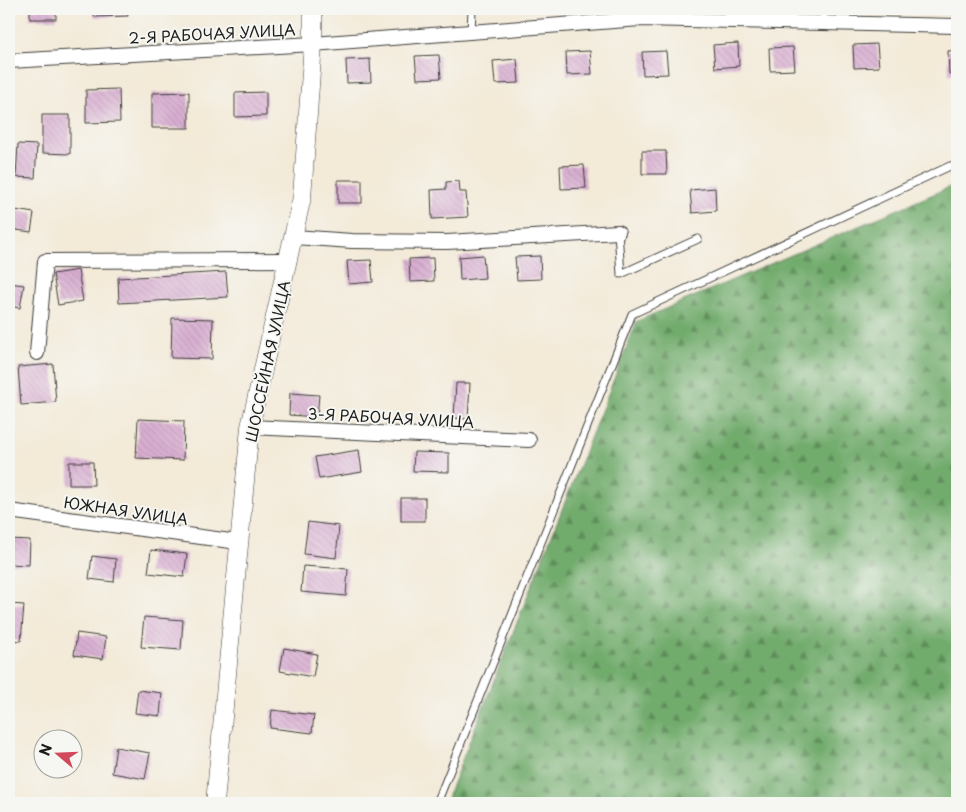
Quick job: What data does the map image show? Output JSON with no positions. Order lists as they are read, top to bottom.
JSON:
{
  "streets": {
    "street": [
      "2-Я РАБОЧАЯ УЛИЦА",
      "ШОССЕЙНАЯ УЛИЦА",
      "3-Я РАБОЧАЯ УЛИЦА",
      "ЮЖНАЯ УЛИЦА"
    ]
  },
  "crossings": [
    ["2-Я РАБОЧАЯ УЛИЦА", "ШОССЕЙНАЯ УЛИЦА"],
    ["ШОССЕЙНАЯ УЛИЦА", "3-Я РАБОЧАЯ УЛИЦА"],
    ["ШОССЕЙНАЯ УЛИЦА", "ЮЖНАЯ УЛИЦА"]
  ],
  "north": "left"
}
